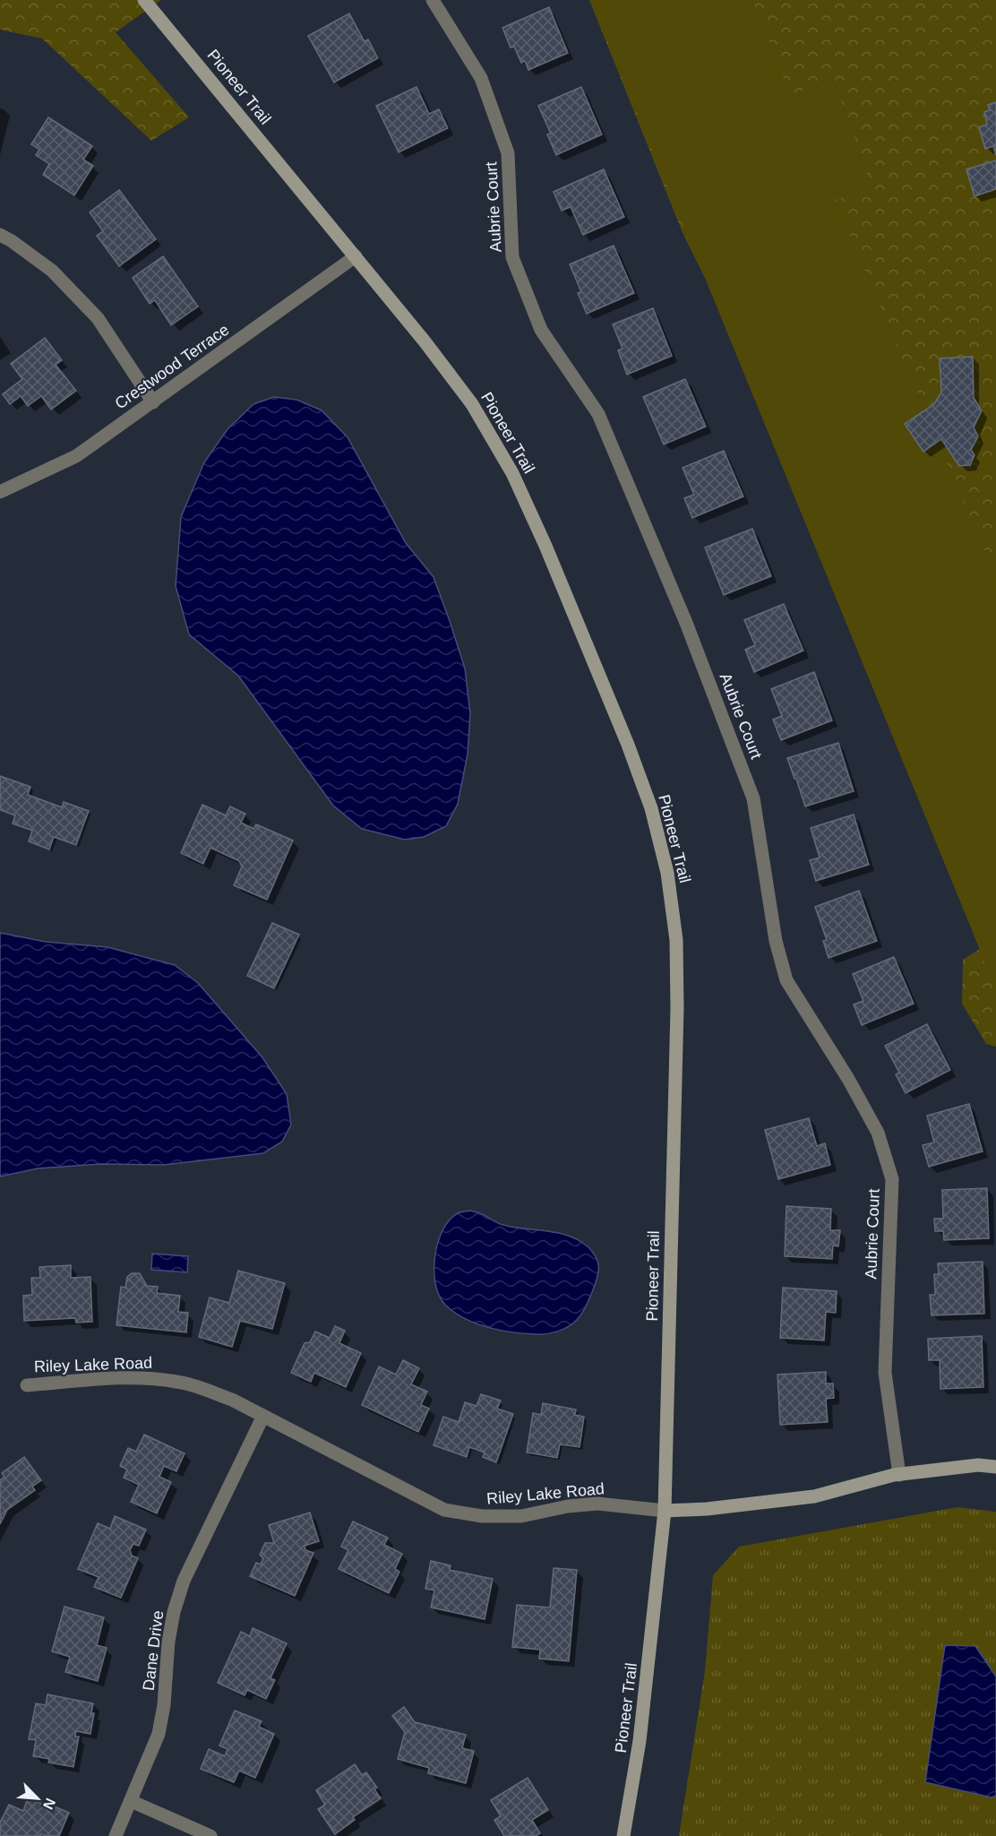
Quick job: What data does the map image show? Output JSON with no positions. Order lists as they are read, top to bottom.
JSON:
{
  "streets": {
    "main road": ["Pioneer Trail", "Riley Lake Road"],
    "street": ["Aubrie Court", "Crestwood Terrace", "Dane Drive"]
  },
  "crossings": [
    ["Pioneer Trail", "Crestwood Terrace"],
    ["Pioneer Trail", "Riley Lake Road"],
    ["Aubrie Court", "Riley Lake Road"],
    ["Riley Lake Road", "Dane Drive"]
  ],
  "north": "bottom right"
}
